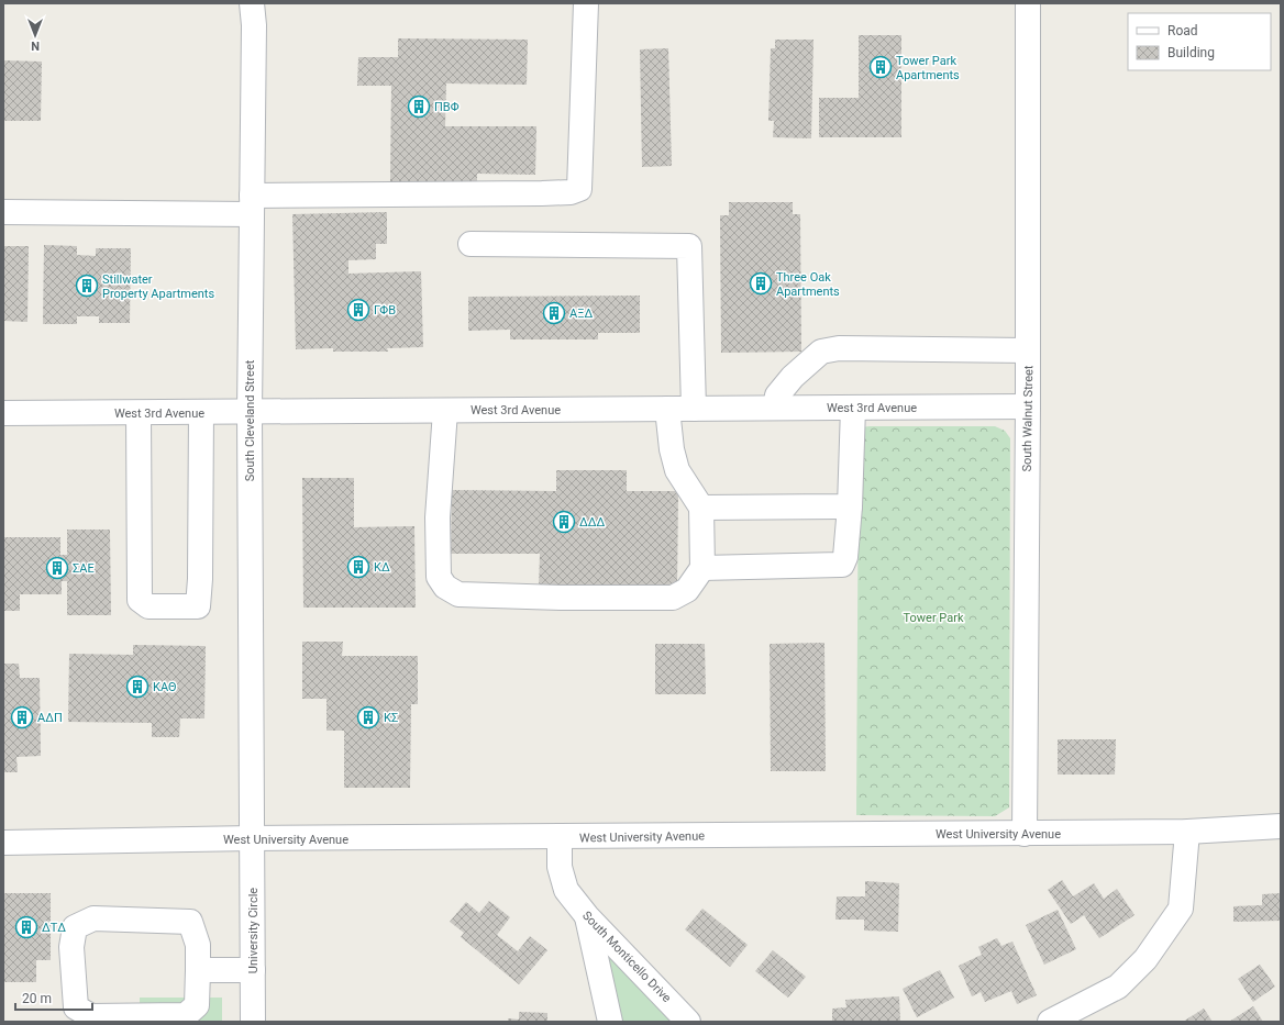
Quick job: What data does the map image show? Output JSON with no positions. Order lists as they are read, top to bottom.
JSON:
{
  "streets": {
    "street": [
      "West 3rd Avenue",
      "South Walnut Street",
      "South Cleveland Street",
      "West University Avenue",
      "University Circle",
      "South Monticello Drive"
    ]
  },
  "crossings": [
    ["West 3rd Avenue", "South Walnut Street"],
    ["West 3rd Avenue", "South Cleveland Street"],
    ["South Walnut Street", "West University Avenue"],
    ["South Cleveland Street", "West University Avenue"],
    ["South Cleveland Street", "University Circle"],
    ["West University Avenue", "University Circle"],
    ["West University Avenue", "South Monticello Drive"]
  ],
  "parks": ["Tower Park"],
  "places": {
    "building": [
      "Tower Park Apartments",
      "ΠΒΦ",
      "Three Oak Apartments",
      "Stillwater Property Apartments",
      "ΓΦΒ",
      "ΑΞΔ",
      "ΔΔΔ",
      "ΚΔ",
      "ΣAE",
      "ΚΑΘ",
      "ΑΔΠ",
      "KΣ",
      "ΔTΔ"
    ]
  },
  "legend": ["Road", "Building"],
  "scale_bar": "20 m",
  "north": "bottom"
}
